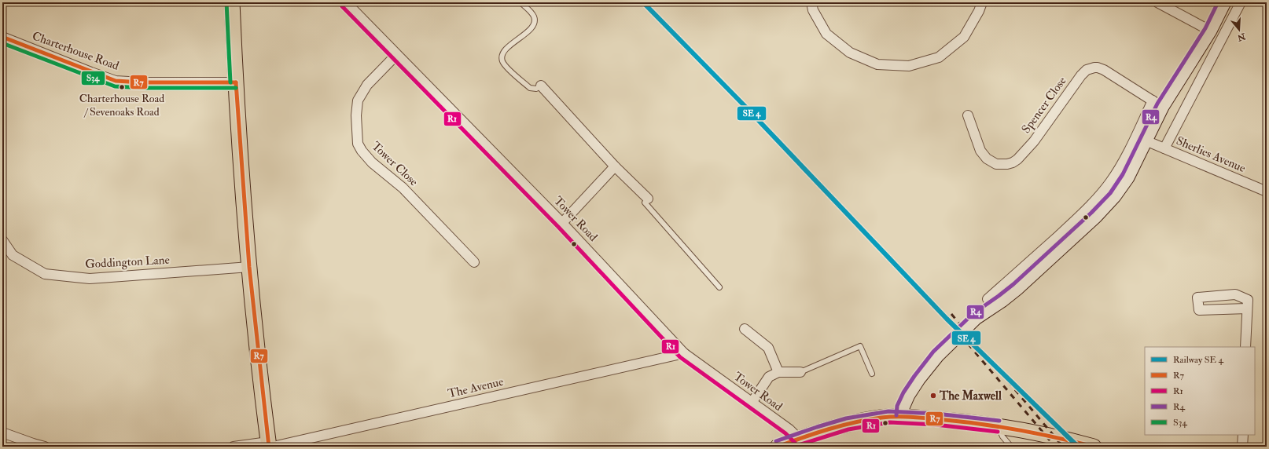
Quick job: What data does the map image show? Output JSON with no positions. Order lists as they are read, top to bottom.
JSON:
{
  "streets": {
    "street": [
      "Charterhouse Road",
      "Spencer Close",
      "Sherlies Avenue",
      "Tower Close",
      "Tower Road",
      "Goddington Lane",
      "The Avenue"
    ]
  },
  "crossings": [
    ["Tower Close", "Tower Road"],
    ["Tower Road", "The Avenue"]
  ],
  "places": ["Charterhouse Road / Sevenoaks Road", "The Maxwell"],
  "lines": [
    "transit line R4",
    "transit line S34",
    "transit line R1",
    "transit line R7"
  ],
  "legend": [
    "Railway SE 4",
    "R7",
    "R1",
    "R4",
    "S34"
  ],
  "north": "bottom"
}
